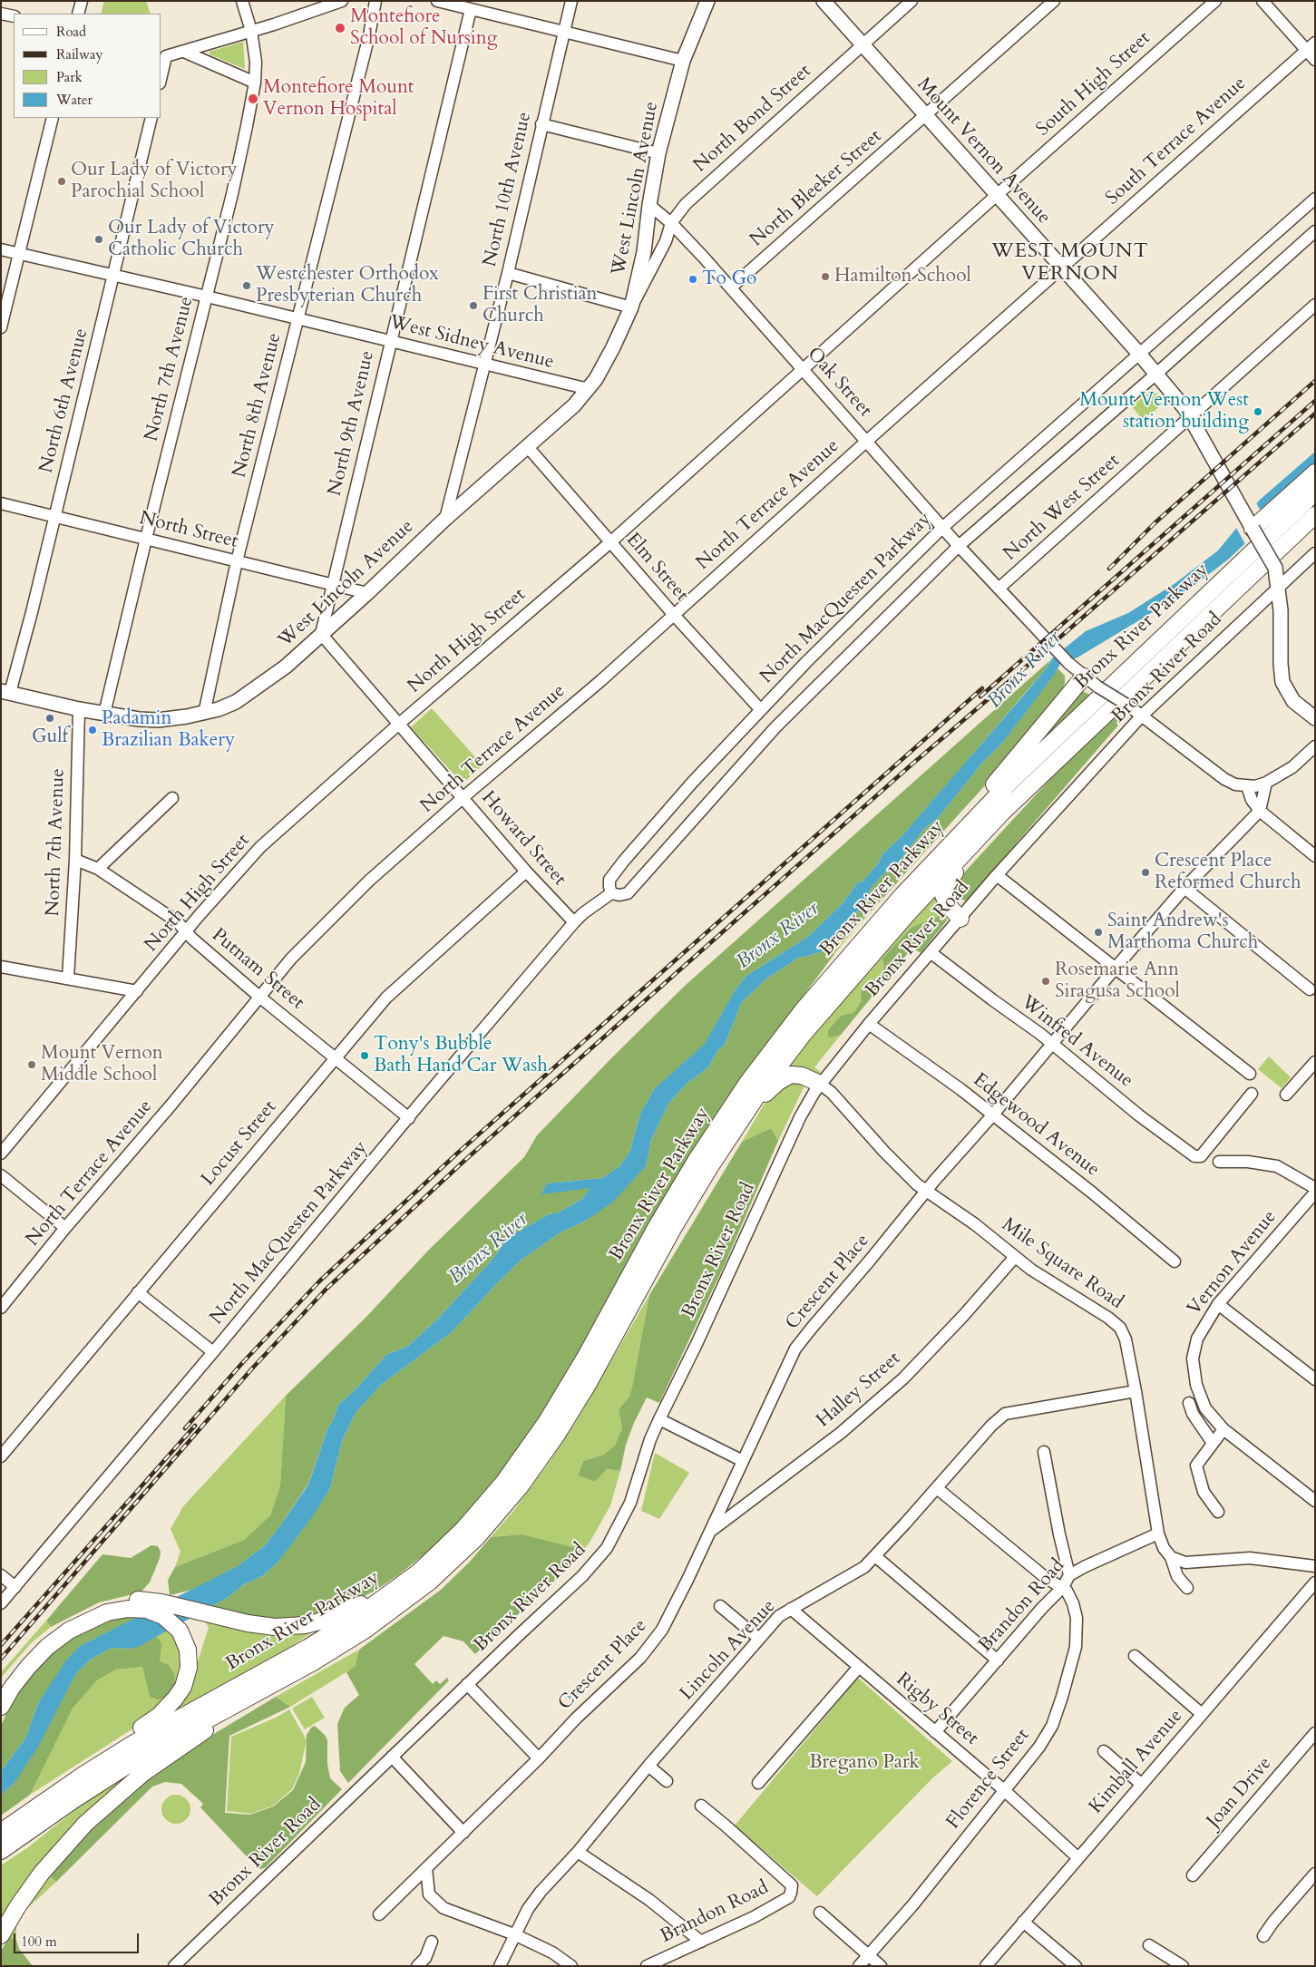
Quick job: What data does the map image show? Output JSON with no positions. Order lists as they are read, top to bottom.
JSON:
{
  "streets": {
    "highway": ["Bronx River Parkway"],
    "main road": ["Mount Vernon Avenue", "West Lincoln Avenue"],
    "street": [
      "South High Street",
      "North Bond Street",
      "South Terrace Avenue",
      "North Bleeker Street",
      "North 10th Avenue",
      "West Sidney Avenue",
      "North 7th Avenue",
      "Oak Street",
      "North 6th Avenue",
      "North 8th Avenue",
      "North 9th Avenue",
      "North Terrace Avenue",
      "North West Street",
      "North Street",
      "Elm Street",
      "North MacQuesten Parkway",
      "North High Street",
      "Bronx River Road",
      "Howard Street",
      "Putnam Street",
      "Winfred Avenue",
      "Edgewood Avenue",
      "Locust Street",
      "Vernon Avenue",
      "Mile Square Road",
      "Crescent Place",
      "Halley Street",
      "Brandon Road",
      "Lincoln Avenue",
      "Rigby Street",
      "Kimball Avenue",
      "Florence Street",
      "Joan Drive"
    ]
  },
  "crossings": [
    ["South High Street", "Mount Vernon Avenue"],
    ["South High Street", "North High Street"],
    ["North Bond Street", "Mount Vernon Avenue"],
    ["North Bond Street", "West Lincoln Avenue"],
    ["North Bond Street", "Oak Street"],
    ["South Terrace Avenue", "Mount Vernon Avenue"],
    ["South Terrace Avenue", "North Terrace Avenue"],
    ["Mount Vernon Avenue", "North Bleeker Street"],
    ["Mount Vernon Avenue", "North Terrace Avenue"],
    ["Mount Vernon Avenue", "North West Street"],
    ["Mount Vernon Avenue", "North MacQuesten Parkway"],
    ["Mount Vernon Avenue", "North High Street"],
    ["Mount Vernon Avenue", "Bronx River Road"],
    ["West Lincoln Avenue", "North 10th Avenue"],
    ["West Lincoln Avenue", "West Sidney Avenue"],
    ["West Lincoln Avenue", "North 7th Avenue"],
    ["West Lincoln Avenue", "Oak Street"],
    ["West Lincoln Avenue", "North 6th Avenue"],
    ["West Lincoln Avenue", "North 8th Avenue"],
    ["West Lincoln Avenue", "North 9th Avenue"],
    ["West Lincoln Avenue", "North Street"],
    ["West Lincoln Avenue", "Elm Street"],
    ["West Lincoln Avenue", "Howard Street"],
    ["North Bleeker Street", "Oak Street"],
    ["North 10th Avenue", "West Sidney Avenue"],
    ["West Sidney Avenue", "North 7th Avenue"],
    ["West Sidney Avenue", "North 6th Avenue"],
    ["West Sidney Avenue", "North 8th Avenue"],
    ["West Sidney Avenue", "North 9th Avenue"],
    ["North 7th Avenue", "North Street"],
    ["North 7th Avenue", "Putnam Street"],
    ["Oak Street", "North Terrace Avenue"],
    ["Oak Street", "North West Street"],
    ["Oak Street", "North MacQuesten Parkway"],
    ["Oak Street", "North High Street"],
    ["Oak Street", "Bronx River Road"],
    ["North 6th Avenue", "North Street"],
    ["North 8th Avenue", "North Street"],
    ["North 9th Avenue", "North Street"],
    ["North 9th Avenue", "Howard Street"],
    ["North Terrace Avenue", "Elm Street"],
    ["North Terrace Avenue", "Howard Street"],
    ["North Terrace Avenue", "Putnam Street"],
    ["Elm Street", "North MacQuesten Parkway"],
    ["Elm Street", "North High Street"],
    ["North MacQuesten Parkway", "Howard Street"],
    ["North MacQuesten Parkway", "Putnam Street"],
    ["North High Street", "Howard Street"],
    ["North High Street", "Putnam Street"],
    ["Bronx River Road", "Winfred Avenue"],
    ["Bronx River Road", "Edgewood Avenue"],
    ["Bronx River Road", "Mile Square Road"],
    ["Howard Street", "Locust Street"],
    ["Putnam Street", "Locust Street"],
    ["Winfred Avenue", "Crescent Place"],
    ["Edgewood Avenue", "Crescent Place"],
    ["Mile Square Road", "Crescent Place"],
    ["Mile Square Road", "Halley Street"],
    ["Mile Square Road", "Brandon Road"],
    ["Mile Square Road", "Lincoln Avenue"],
    ["Crescent Place", "Halley Street"],
    ["Brandon Road", "Rigby Street"],
    ["Brandon Road", "Florence Street"],
    ["Lincoln Avenue", "Rigby Street"],
    ["Rigby Street", "Kimball Avenue"],
    ["Rigby Street", "Florence Street"]
  ],
  "districts": ["WEST MOUNT VERNON"],
  "water": ["Bronx River"],
  "parks": ["Bregano Park"],
  "places": [
    "Montefiore School of Nursing",
    "Montefiore Mount Vernon Hospital",
    "Our Lady of Victory Parochial School",
    "Our Lady of Victory Catholic Church",
    "Hamilton School",
    "To Go",
    "Westchester Orthodox Presbyterian Church",
    "First Christian Church",
    "Mount Vernon West station building",
    "Gulf",
    "Padamin Brazilian Bakery",
    "Crescent Place Reformed Church",
    "Saint Andrew's Marthoma Church",
    "Rosemarie Ann Siragusa School",
    "Tony's Bubble Bath Hand Car Wash",
    "Mount Vernon Middle School"
  ],
  "legend": [
    "Road",
    "Railway",
    "Park",
    "Water"
  ],
  "scale_bar": "100 m"
}
